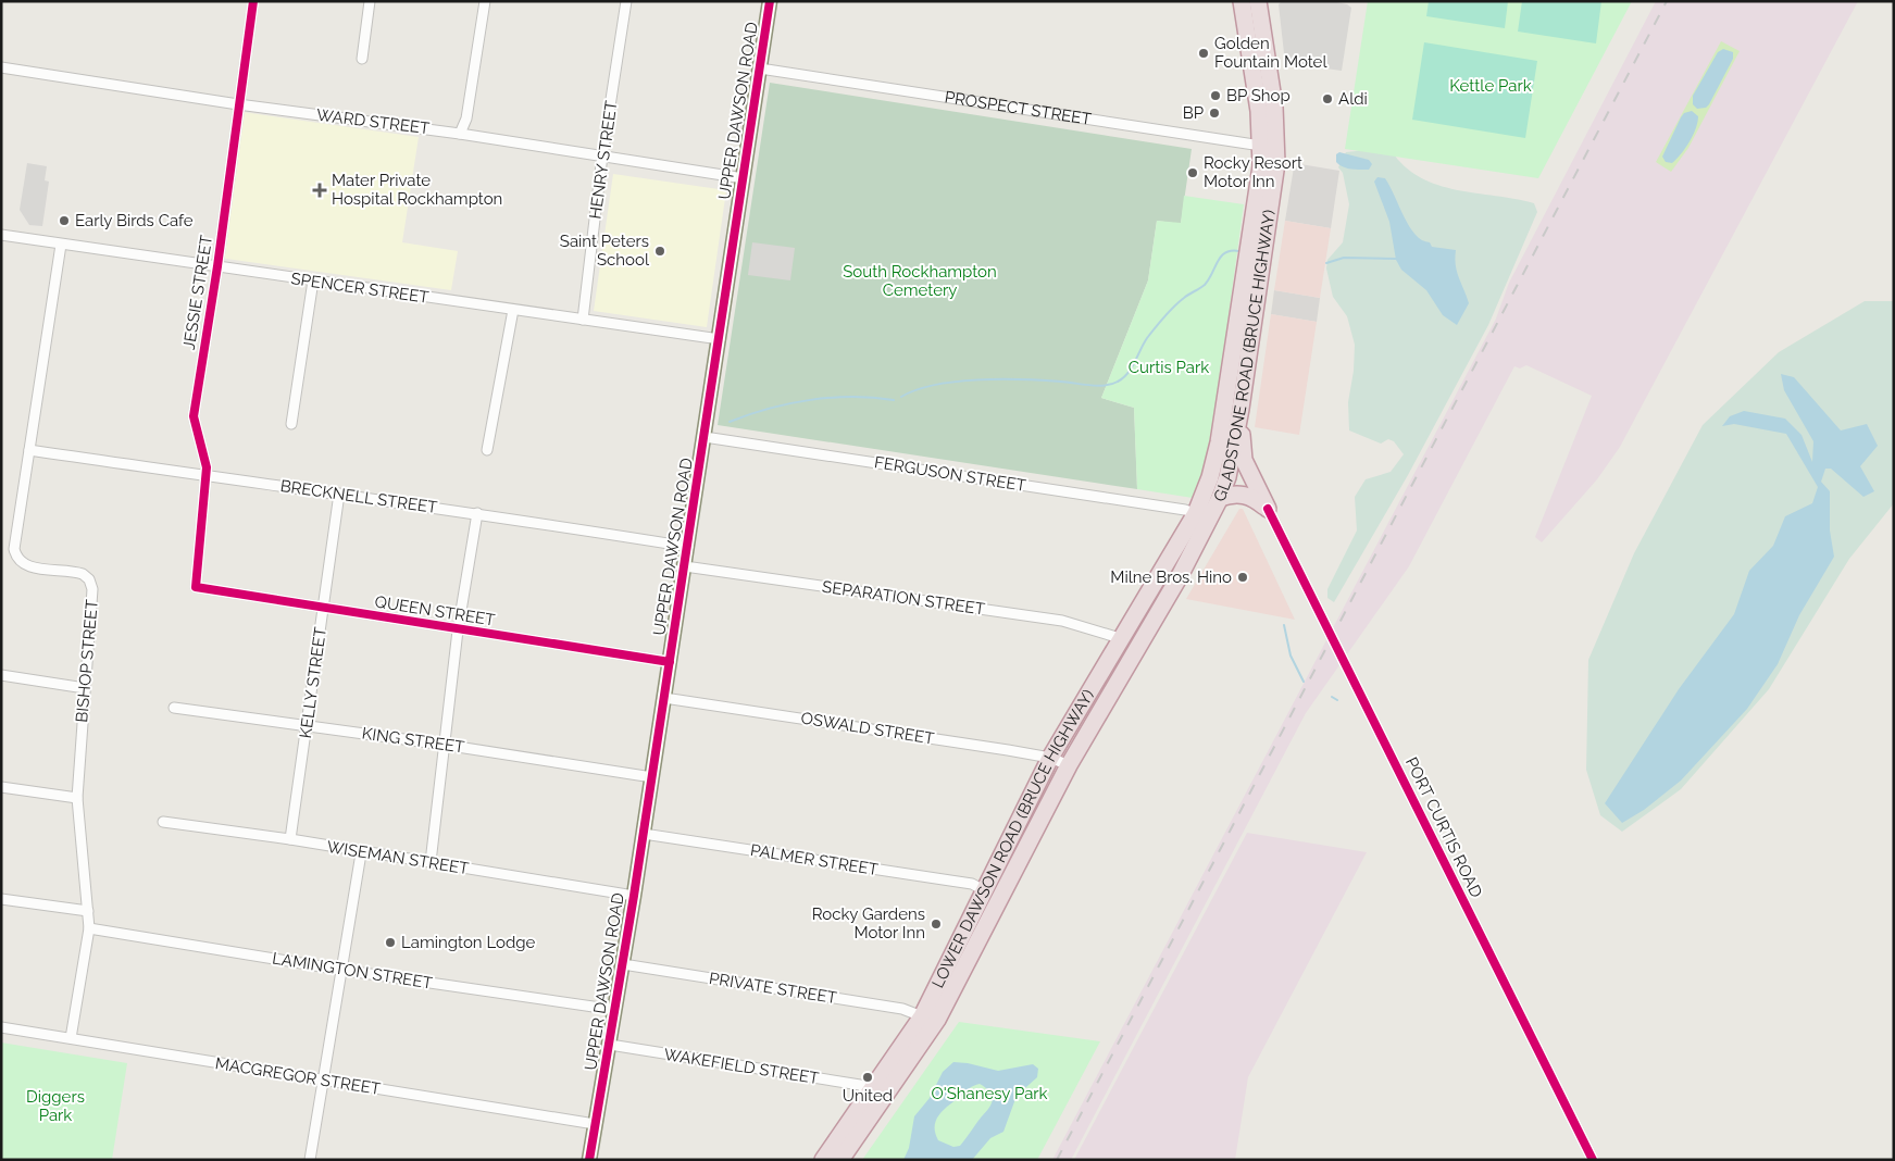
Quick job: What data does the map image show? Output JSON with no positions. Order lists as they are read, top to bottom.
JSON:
{
  "streets": {
    "highway": ["GLADSTONE ROAD (BRUCE HIGHWAY)", "LOWER DAWSON ROAD (BRUCE HIGHWAY)"],
    "street": [
      "PROSPECT STREET",
      "UPPER DAWSON ROAD",
      "WARD STREET",
      "HENRY STREET",
      "SPENCER STREET",
      "JESSIE STREET",
      "FERGUSON STREET",
      "BRECKNELL STREET",
      "SEPARATION STREET",
      "QUEEN STREET",
      "BISHOP STREET",
      "KELLY STREET",
      "OSWALD STREET",
      "KING STREET",
      "PORT CURTIS ROAD",
      "WISEMAN STREET",
      "PALMER STREET",
      "LAMINGTON STREET",
      "PRIVATE STREET",
      "WAKEFIELD STREET",
      "MACGREGOR STREET"
    ]
  },
  "crossings": [
    ["PROSPECT STREET", "UPPER DAWSON ROAD"],
    ["PROSPECT STREET", "GLADSTONE ROAD (BRUCE HIGHWAY)"],
    ["UPPER DAWSON ROAD", "WARD STREET"],
    ["UPPER DAWSON ROAD", "SPENCER STREET"],
    ["UPPER DAWSON ROAD", "FERGUSON STREET"],
    ["UPPER DAWSON ROAD", "BRECKNELL STREET"],
    ["UPPER DAWSON ROAD", "SEPARATION STREET"],
    ["UPPER DAWSON ROAD", "QUEEN STREET"],
    ["UPPER DAWSON ROAD", "OSWALD STREET"],
    ["UPPER DAWSON ROAD", "KING STREET"],
    ["UPPER DAWSON ROAD", "WISEMAN STREET"],
    ["UPPER DAWSON ROAD", "PALMER STREET"],
    ["UPPER DAWSON ROAD", "LAMINGTON STREET"],
    ["UPPER DAWSON ROAD", "PRIVATE STREET"],
    ["UPPER DAWSON ROAD", "WAKEFIELD STREET"],
    ["UPPER DAWSON ROAD", "MACGREGOR STREET"],
    ["WARD STREET", "HENRY STREET"],
    ["WARD STREET", "JESSIE STREET"],
    ["HENRY STREET", "SPENCER STREET"],
    ["SPENCER STREET", "JESSIE STREET"],
    ["SPENCER STREET", "BISHOP STREET"],
    ["JESSIE STREET", "BRECKNELL STREET"],
    ["JESSIE STREET", "QUEEN STREET"],
    ["GLADSTONE ROAD (BRUCE HIGHWAY)", "FERGUSON STREET"],
    ["GLADSTONE ROAD (BRUCE HIGHWAY)", "LOWER DAWSON ROAD (BRUCE HIGHWAY)"],
    ["FERGUSON STREET", "LOWER DAWSON ROAD (BRUCE HIGHWAY)"],
    ["BRECKNELL STREET", "BISHOP STREET"],
    ["BRECKNELL STREET", "KELLY STREET"],
    ["SEPARATION STREET", "LOWER DAWSON ROAD (BRUCE HIGHWAY)"],
    ["QUEEN STREET", "KELLY STREET"],
    ["BISHOP STREET", "LAMINGTON STREET"],
    ["BISHOP STREET", "MACGREGOR STREET"],
    ["KELLY STREET", "KING STREET"],
    ["KELLY STREET", "WISEMAN STREET"],
    ["OSWALD STREET", "LOWER DAWSON ROAD (BRUCE HIGHWAY)"],
    ["LOWER DAWSON ROAD (BRUCE HIGHWAY)", "PALMER STREET"],
    ["LOWER DAWSON ROAD (BRUCE HIGHWAY)", "PRIVATE STREET"],
    ["LOWER DAWSON ROAD (BRUCE HIGHWAY)", "WAKEFIELD STREET"]
  ],
  "parks": [
    "Kettle Park",
    "South Rockhampton Cemetery",
    "Curtis Park",
    "O'Shanesy Park",
    "Diggers Park"
  ],
  "places": {
    "other": [
      "Golden Fountain Motel",
      "BP Shop",
      "Aldi",
      "BP",
      "Rocky Resort Motor Inn",
      "Early Birds Cafe",
      "Saint Peters School",
      "Milne Bros. Hino",
      "Rocky Gardens Motor Inn",
      "Lamington Lodge",
      "United"
    ],
    "health": ["Mater Private Hospital Rockhampton"]
  }
}
